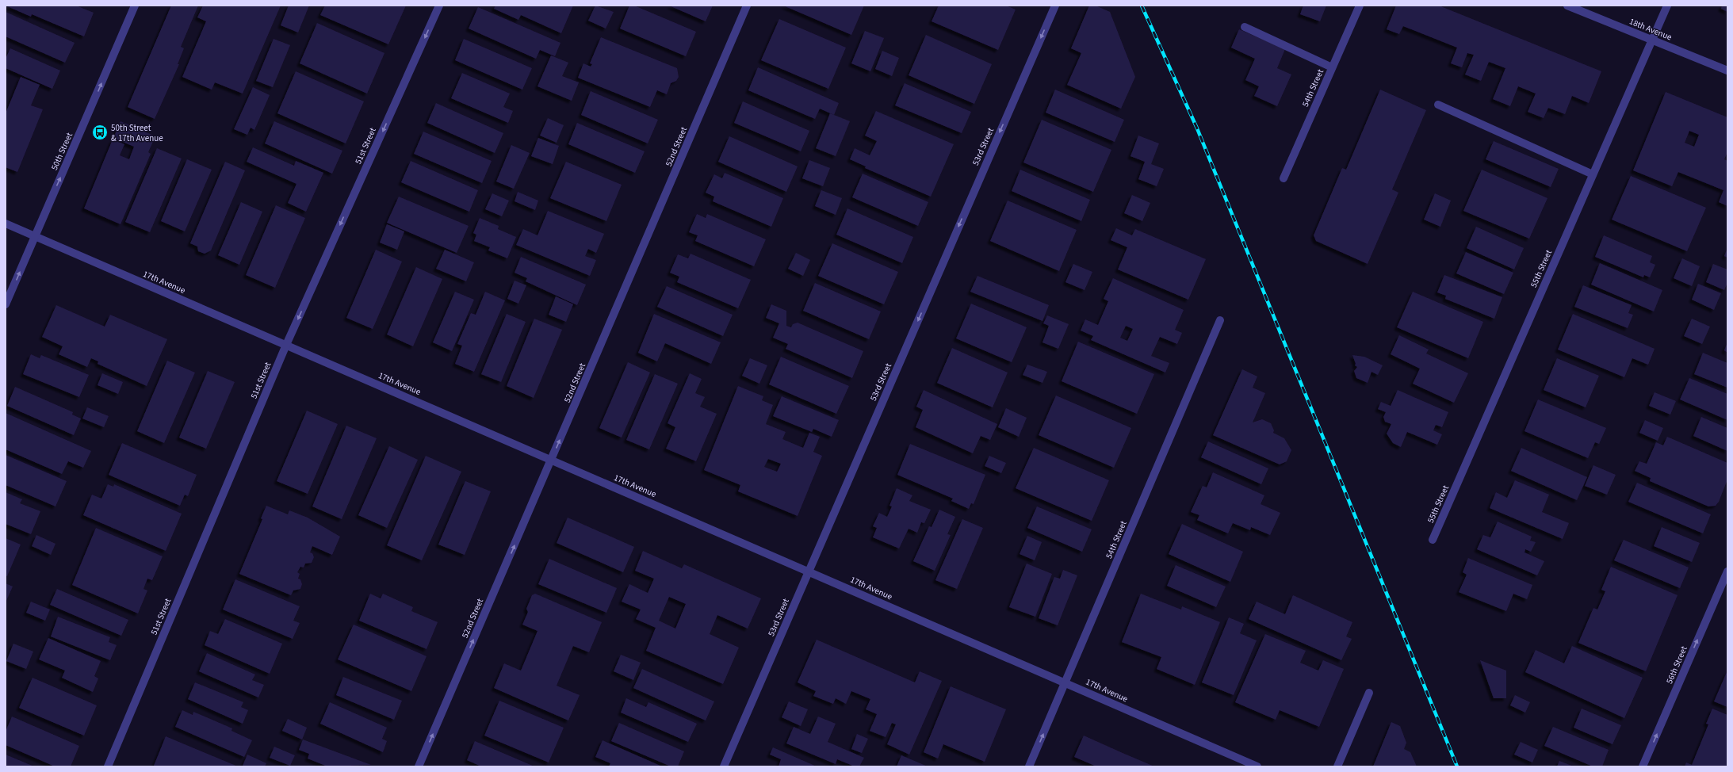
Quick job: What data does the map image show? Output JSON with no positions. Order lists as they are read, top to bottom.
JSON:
{
  "streets": {
    "street": [
      "18th Avenue",
      "54th Street",
      "51st Street",
      "52nd Street",
      "53rd Street",
      "50th Street",
      "55th Street",
      "17th Avenue",
      "56th Street"
    ]
  },
  "crossings": [
    ["18th Avenue", "55th Street"],
    ["54th Street", "17th Avenue"],
    ["51st Street", "17th Avenue"],
    ["52nd Street", "17th Avenue"],
    ["53rd Street", "17th Avenue"],
    ["50th Street", "17th Avenue"]
  ],
  "one_way": [
    "51st Street",
    "52nd Street",
    "53rd Street",
    "50th Street",
    "56th Street"
  ],
  "places": {
    "bus stop": ["50th Street & 17th Avenue"]
  }
}
